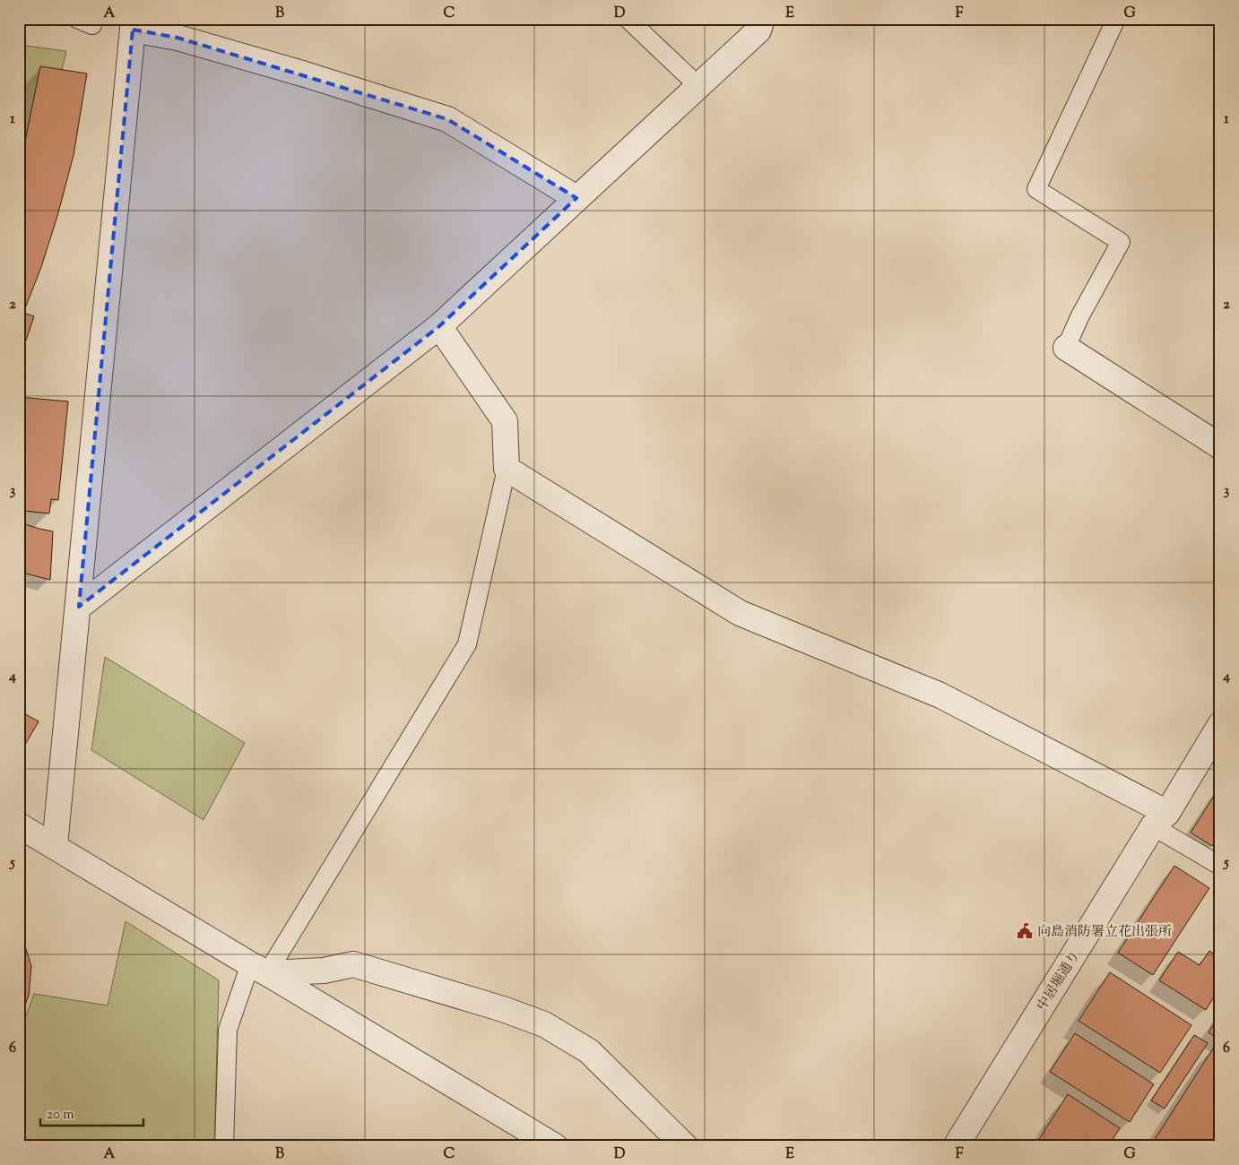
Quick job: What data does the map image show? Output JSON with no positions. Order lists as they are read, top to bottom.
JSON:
{
  "streets": {
    "street": ["中居堀通り"]
  },
  "places": {
    "public building": ["向島消防署立花出張所"]
  },
  "scale_bar": "20 m",
  "grid": {
    "columns": [
      "A",
      "B",
      "C",
      "D",
      "E",
      "F",
      "G"
    ],
    "rows": [
      "1",
      "2",
      "3",
      "4",
      "5",
      "6"
    ]
  }
}
